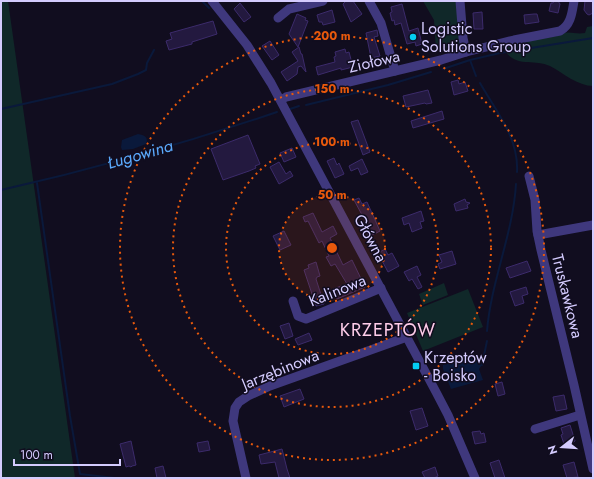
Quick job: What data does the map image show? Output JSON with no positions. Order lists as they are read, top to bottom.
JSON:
{
  "streets": {
    "street": [
      "Ziołowa",
      "Główna",
      "Kalinowa",
      "Truskawkowa",
      "Jarzębinowa"
    ]
  },
  "crossings": [
    ["Ziołowa", "Główna"],
    ["Główna", "Kalinowa"],
    ["Główna", "Jarzębinowa"]
  ],
  "districts": ["KRZEPTÓW"],
  "water": ["Ługowina"],
  "places": {
    "other": ["Logistic Solutions Group"],
    "transit": ["Krzeptów - Boisko"]
  },
  "scale_bar": "100 m",
  "north": "left",
  "rings": [
    "200 m",
    "150 m",
    "100 m",
    "50 m"
  ]
}
